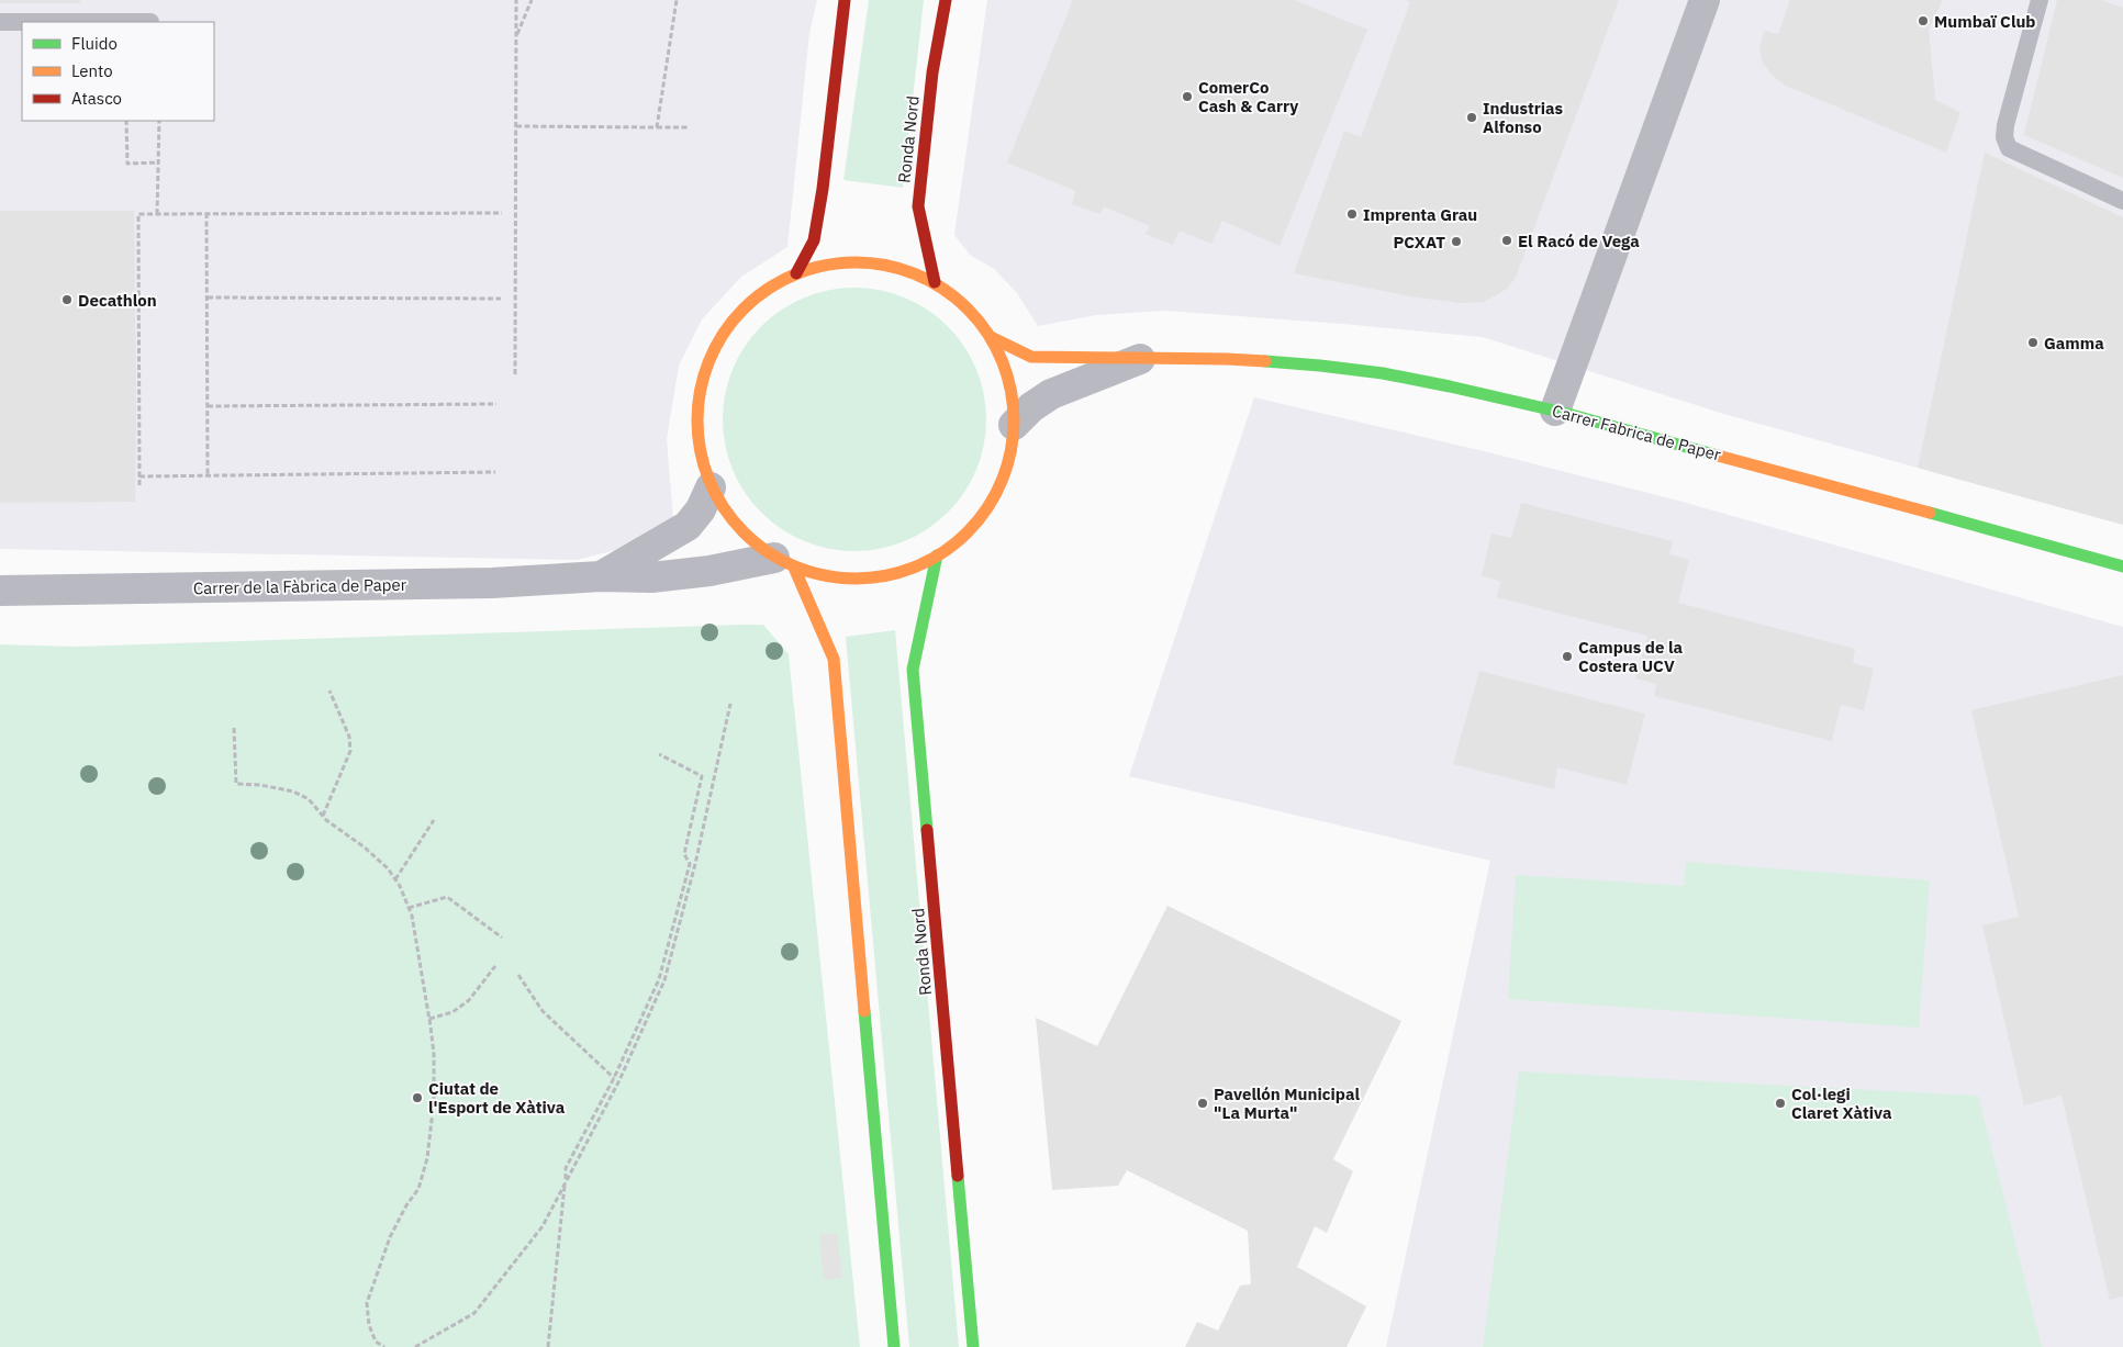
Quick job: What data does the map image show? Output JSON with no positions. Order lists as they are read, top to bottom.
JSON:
{
  "streets": {
    "main road": ["Ronda Nord", "Carrer Fabrica de Paper"],
    "street": ["Carrer de la Fàbrica de Paper"]
  },
  "places": [
    "Mumbaï Club",
    "ComerCo Cash & Carry",
    "Industrias Alfonso",
    "Imprenta Grau",
    "El Racó de Vega",
    "PCXAT",
    "Decathlon",
    "Gamma",
    "Campus de la Costera UCV",
    "Ciutat de l'Esport de Xàtiva",
    "Pavellón Municipal \"La Murta\"",
    "Col·legi Claret Xàtiva"
  ],
  "legend": ["Fluido", "Lento", "Atasco"]
}
